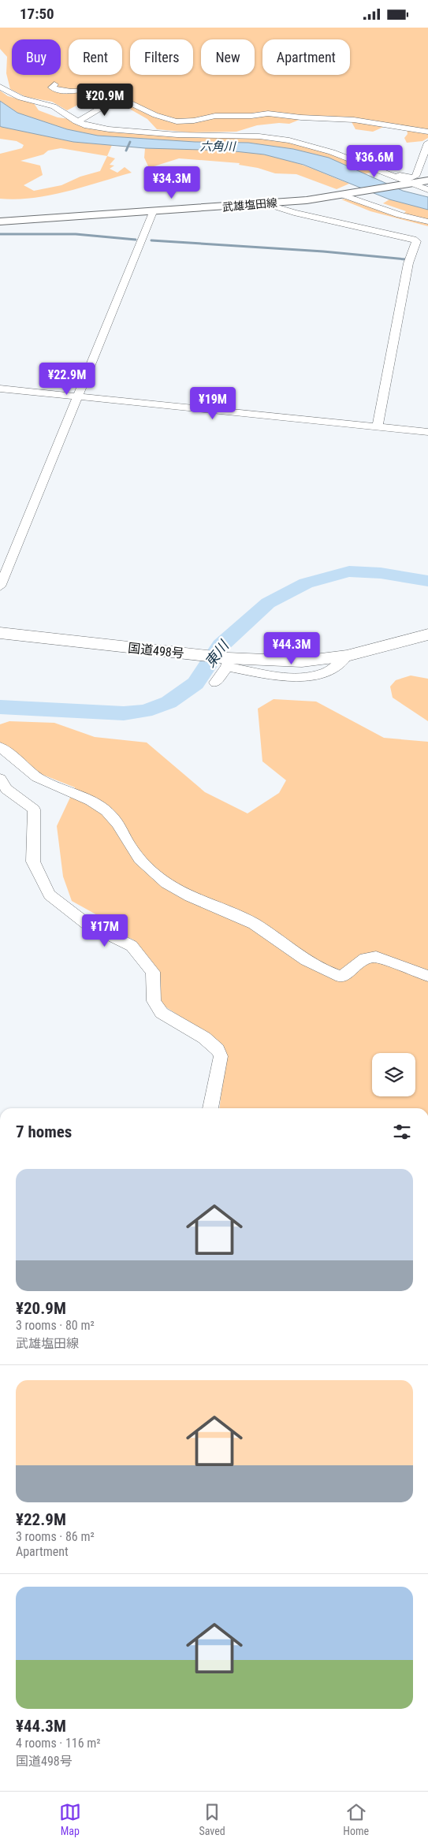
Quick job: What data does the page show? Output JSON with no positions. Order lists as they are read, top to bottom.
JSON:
{
  "streets": {
    "highway": ["国道498号"],
    "main road": ["武雄塩田線"]
  },
  "water": ["六角川", "東川"],
  "page": {
    "status": "17:50",
    "chip": [
      "Buy",
      "Rent",
      "Filters",
      "New",
      "Apartment"
    ],
    "price": [
      "¥20.9M",
      "¥36.6M",
      "¥34.3M",
      "¥22.9M",
      "¥19M",
      "¥44.3M",
      "¥17M"
    ],
    "heading": "7 homes",
    "list": [
      {
        "name": "¥20.9M",
        "note": "3 rooms · 80 m² · 武雄塩田線"
      },
      {
        "name": "¥22.9M",
        "note": "3 rooms · 86 m² · Apartment"
      },
      {
        "name": "¥44.3M",
        "note": "4 rooms · 116 m² · 国道498号"
      }
    ],
    "tabs": ["Map", "Saved", "Home"]
  }
}
